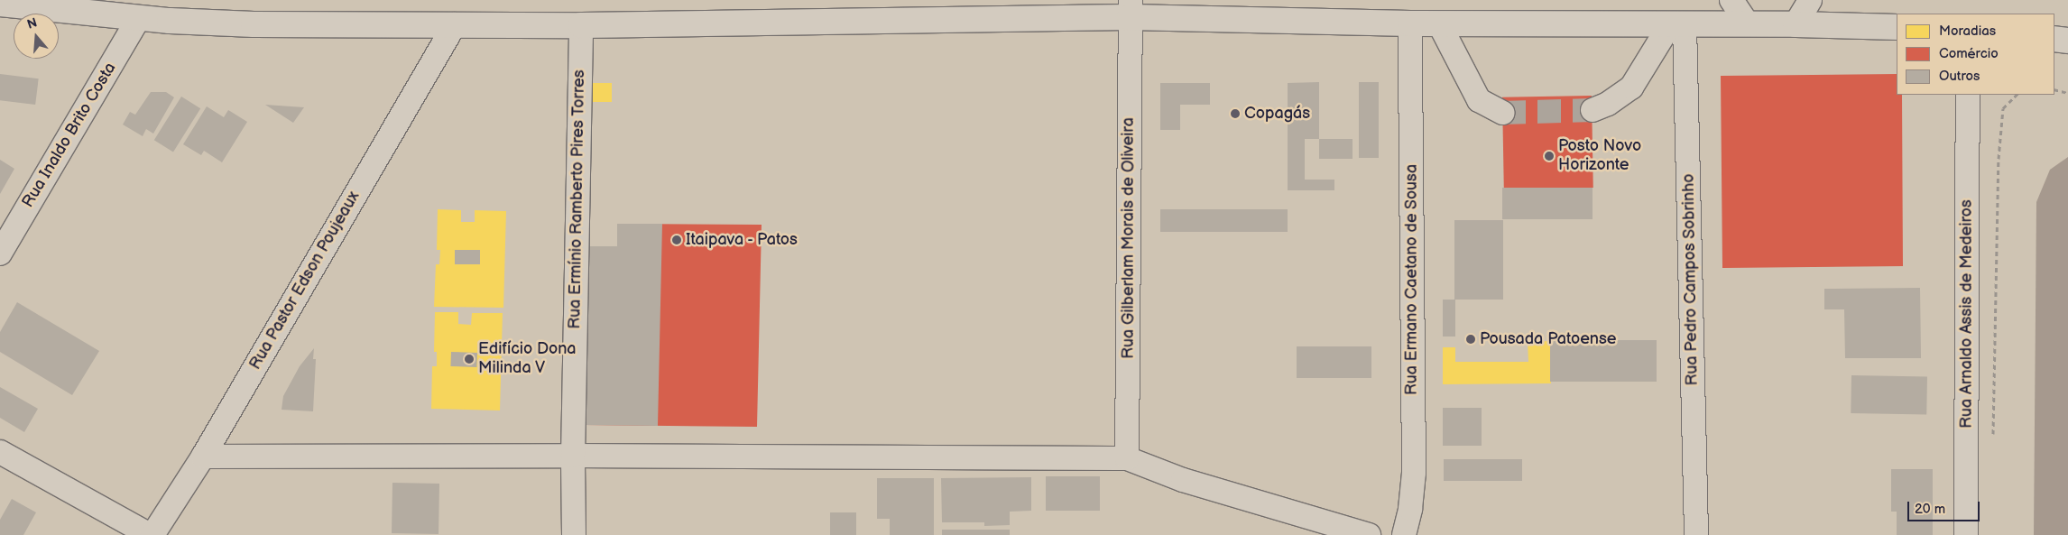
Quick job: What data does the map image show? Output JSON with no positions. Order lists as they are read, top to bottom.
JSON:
{
  "streets": {
    "street": [
      "Rua Inaldo Brito Costa",
      "Rua Ermínio Ramberto Pires Torres",
      "Rua Gilberlam Morais de Oliveira",
      "Rua Ermano Caetano de Sousa",
      "Rua Pedro Campos Sobrinho",
      "Rua Pastor Edson Poujeaux",
      "Rua Arnaldo Assis de Medeiros"
    ]
  },
  "places": [
    "Copagás",
    "Posto Novo Horizonte",
    "Itaipava - Patos",
    "Pousada Patoense",
    "Edifício Dona Milinda V"
  ],
  "legend": ["Moradias", "Comércio", "Outros"],
  "scale_bar": "20 m",
  "north": "top"
}
